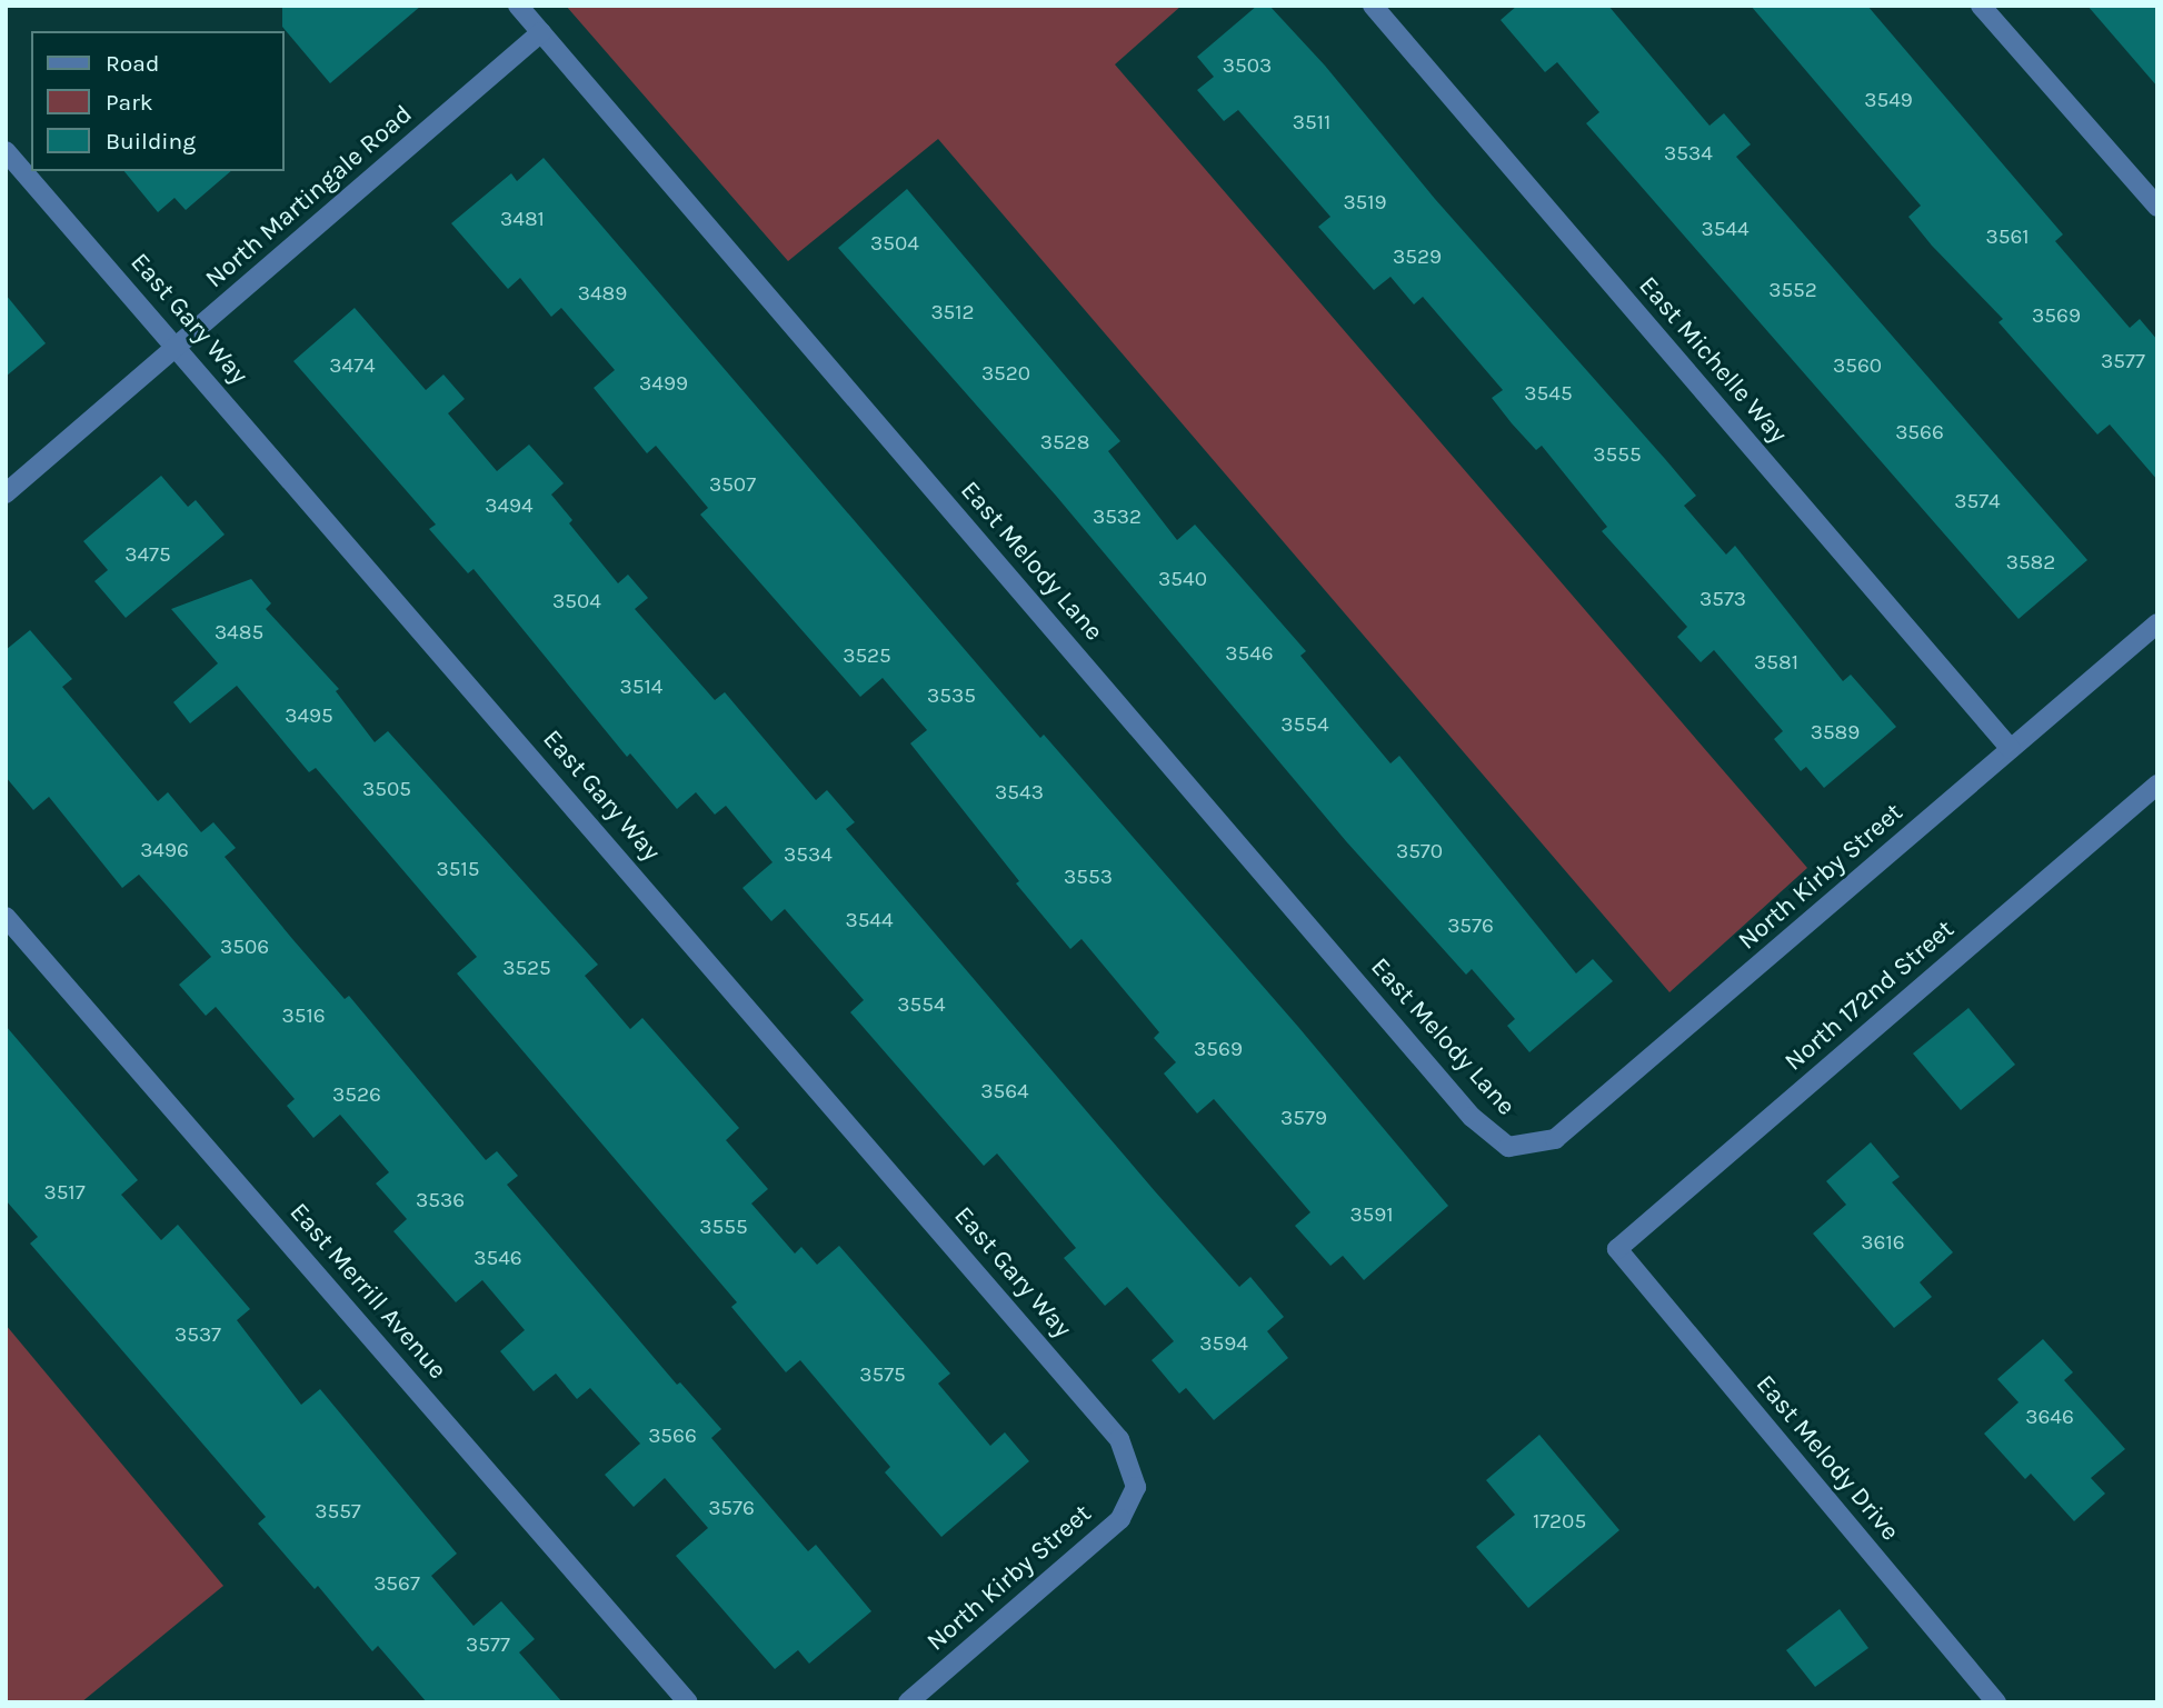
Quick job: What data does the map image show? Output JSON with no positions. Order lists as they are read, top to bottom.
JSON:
{
  "streets": {
    "street": [
      "North Martingale Road",
      "East Gary Way",
      "East Michelle Way",
      "East Melody Lane",
      "North Kirby Street",
      "North 172nd Street",
      "East Merrill Avenue",
      "East Melody Drive"
    ]
  },
  "crossings": [
    ["North Martingale Road", "East Gary Way"],
    ["North Martingale Road", "East Melody Lane"],
    ["East Gary Way", "North Kirby Street"],
    ["East Michelle Way", "North Kirby Street"],
    ["East Melody Lane", "North Kirby Street"],
    ["North 172nd Street", "East Melody Drive"]
  ],
  "house_numbers": [
    "3503",
    "3549",
    "3511",
    "3534",
    "3519",
    "3481",
    "3544",
    "3561",
    "3504",
    "3529",
    "3552",
    "3489",
    "3512",
    "3569",
    "3577",
    "3474",
    "3560",
    "3520",
    "3499",
    "3545",
    "3566",
    "3528",
    "3555",
    "3507",
    "3574",
    "3494",
    "3532",
    "3475",
    "3582",
    "3540",
    "3573",
    "3504",
    "3485",
    "3546",
    "3525",
    "3581",
    "3514",
    "3535",
    "3495",
    "3554",
    "3589",
    "3505",
    "3543",
    "3496",
    "3570",
    "3534",
    "3515",
    "3553",
    "3544",
    "3576",
    "3506",
    "3525",
    "3554",
    "3516",
    "3569",
    "3564",
    "3526",
    "3579",
    "3517",
    "3536",
    "3591",
    "3555",
    "3616",
    "3546",
    "3537",
    "3594",
    "3575",
    "3646",
    "3566",
    "3576",
    "3557",
    "17205",
    "3567",
    "3577"
  ],
  "legend": ["Road", "Park", "Building"]
}
